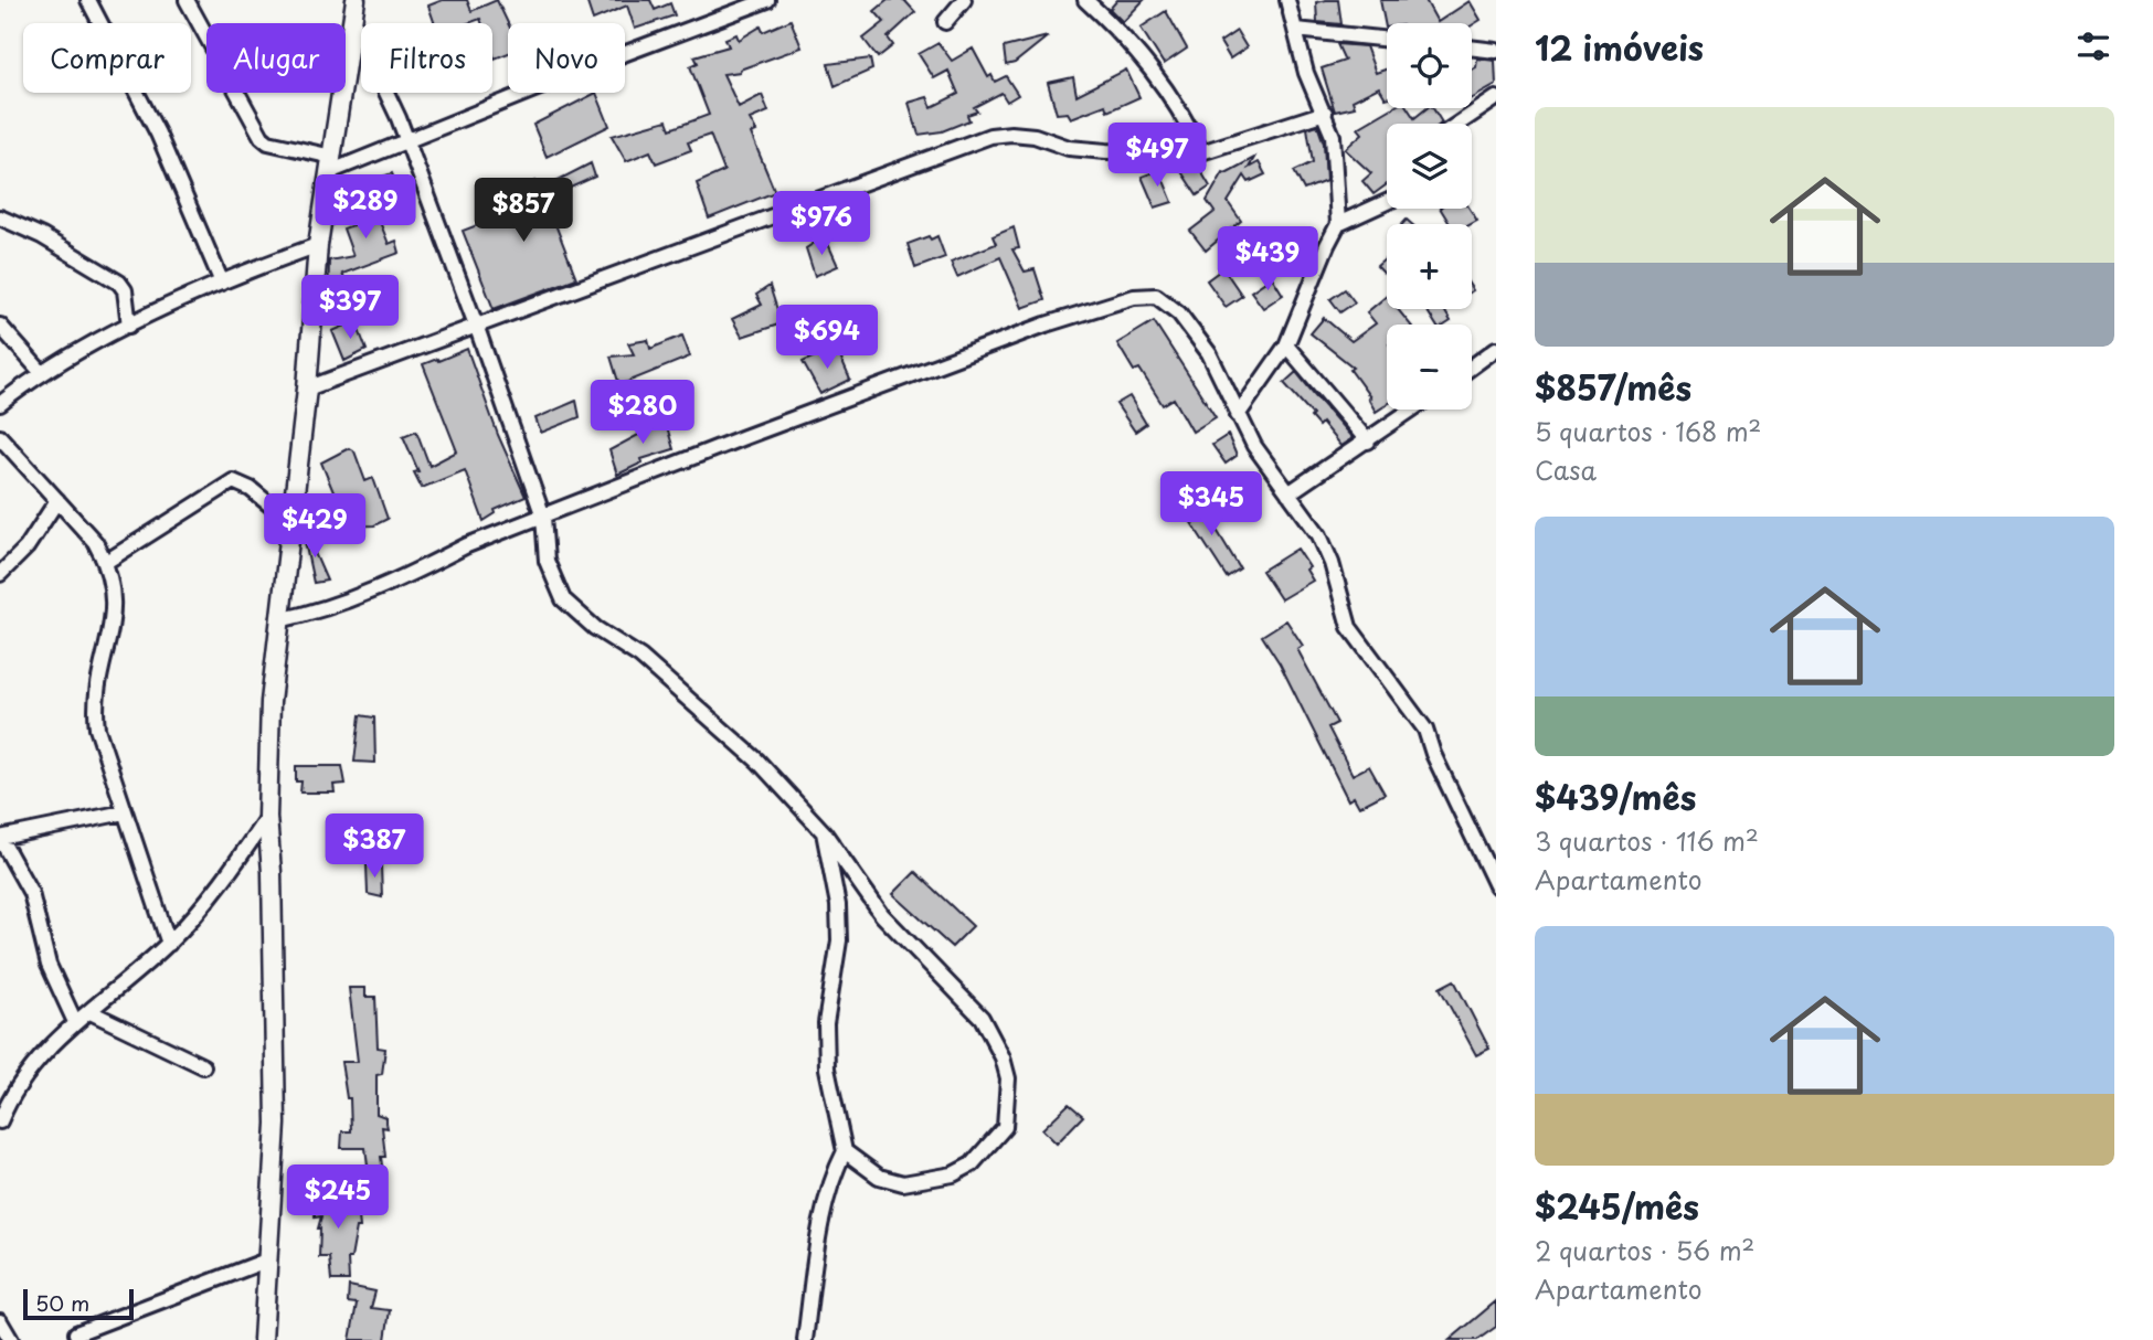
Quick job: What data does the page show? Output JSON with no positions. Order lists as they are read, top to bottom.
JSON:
{
  "scale_bar": "50 m",
  "page": {
    "heading": "12 imóveis",
    "map_buttons": ["+", "−"],
    "chip": [
      "Comprar",
      "Alugar",
      "Filtros",
      "Novo"
    ],
    "list": [
      {
        "name": "$857/mês",
        "note": "5 quartos · 168 m² · Casa"
      },
      {
        "name": "$439/mês",
        "note": "3 quartos · 116 m² · Apartamento"
      },
      {
        "name": "$245/mês",
        "note": "2 quartos · 56 m² · Apartamento"
      }
    ],
    "price": [
      "$497",
      "$289",
      "$857",
      "$976",
      "$439",
      "$397",
      "$694",
      "$280",
      "$345",
      "$429",
      "$387",
      "$245"
    ],
    "scale": "50 m"
  }
}
